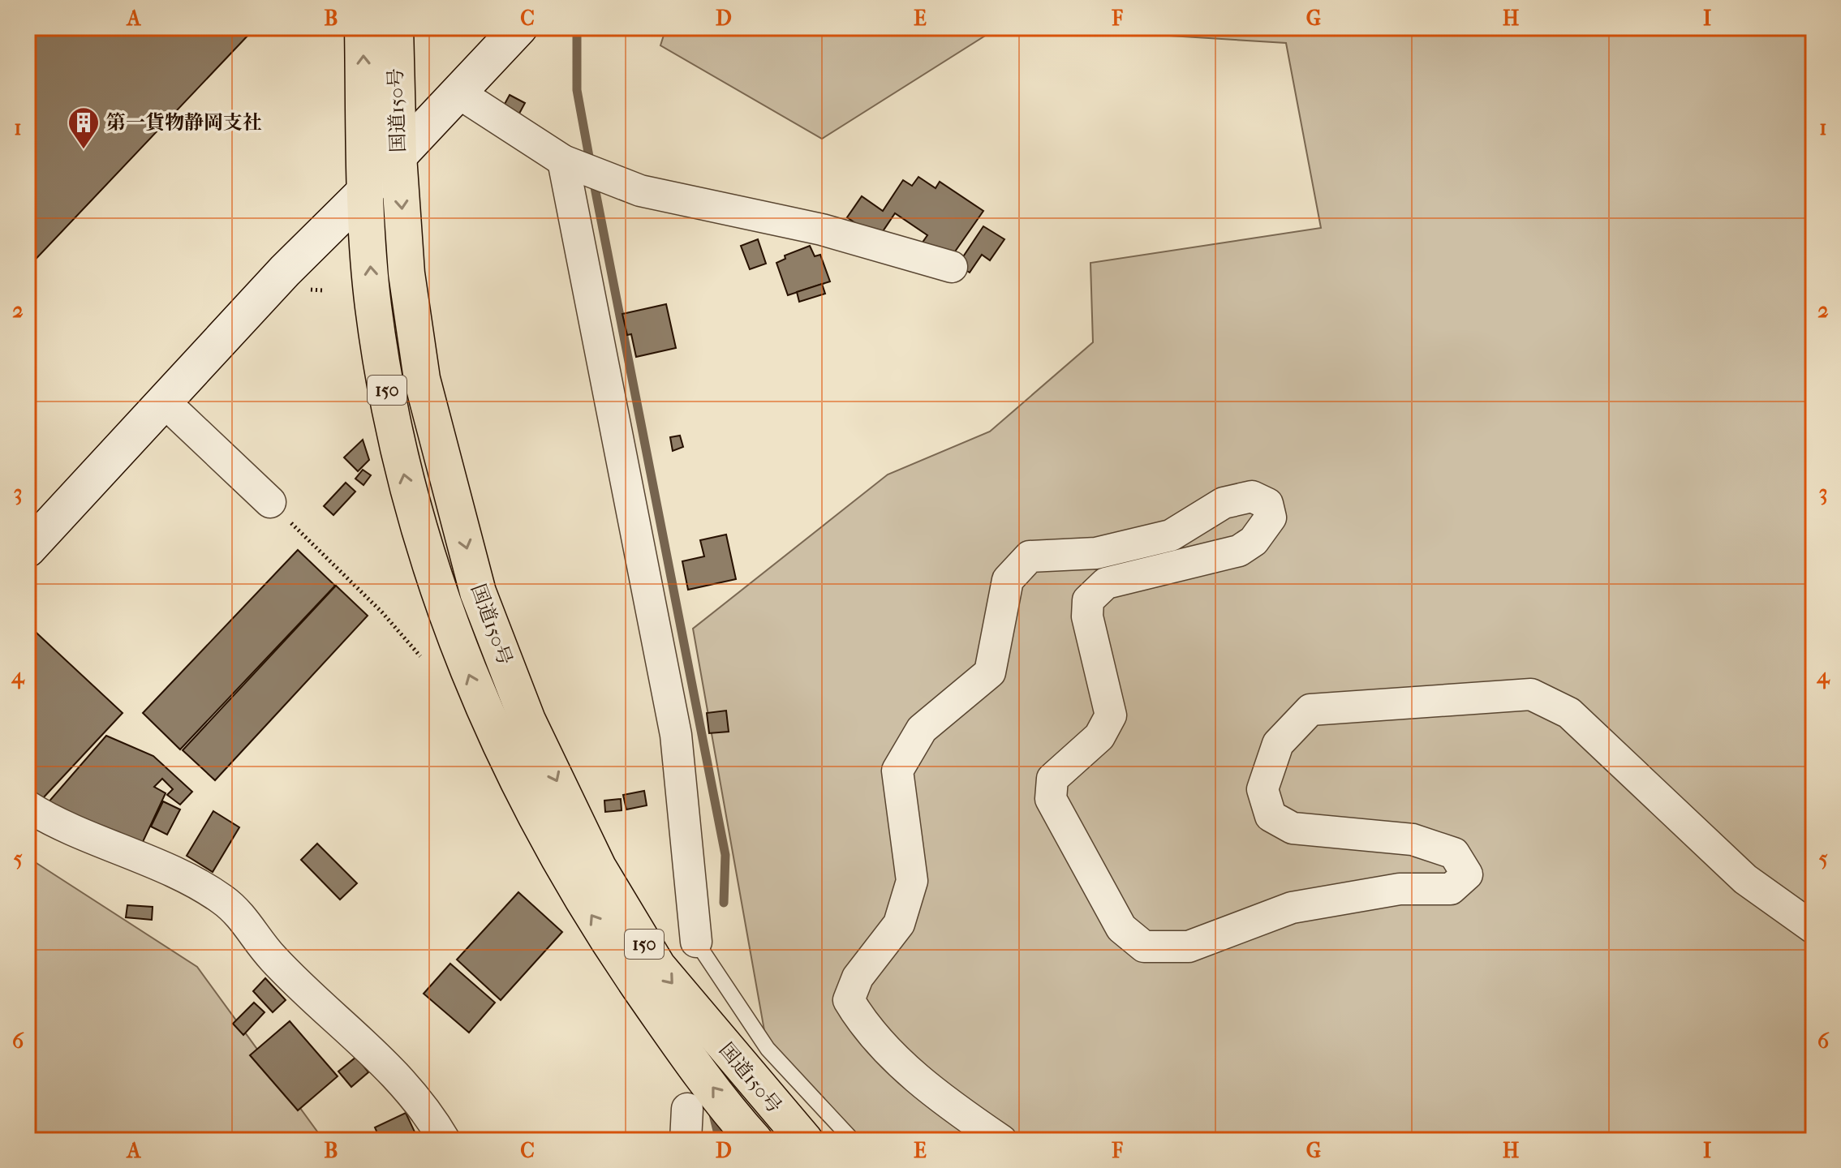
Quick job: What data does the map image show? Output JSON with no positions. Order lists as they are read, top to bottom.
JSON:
{
  "streets": {
    "highway": ["国道150号", "150"]
  },
  "places": {
    "building": ["第一貨物静岡支社"]
  },
  "grid": {
    "columns": [
      "A",
      "B",
      "C",
      "D",
      "E",
      "F",
      "G",
      "H",
      "I"
    ],
    "rows": [
      "1",
      "2",
      "3",
      "4",
      "5",
      "6"
    ]
  }
}
